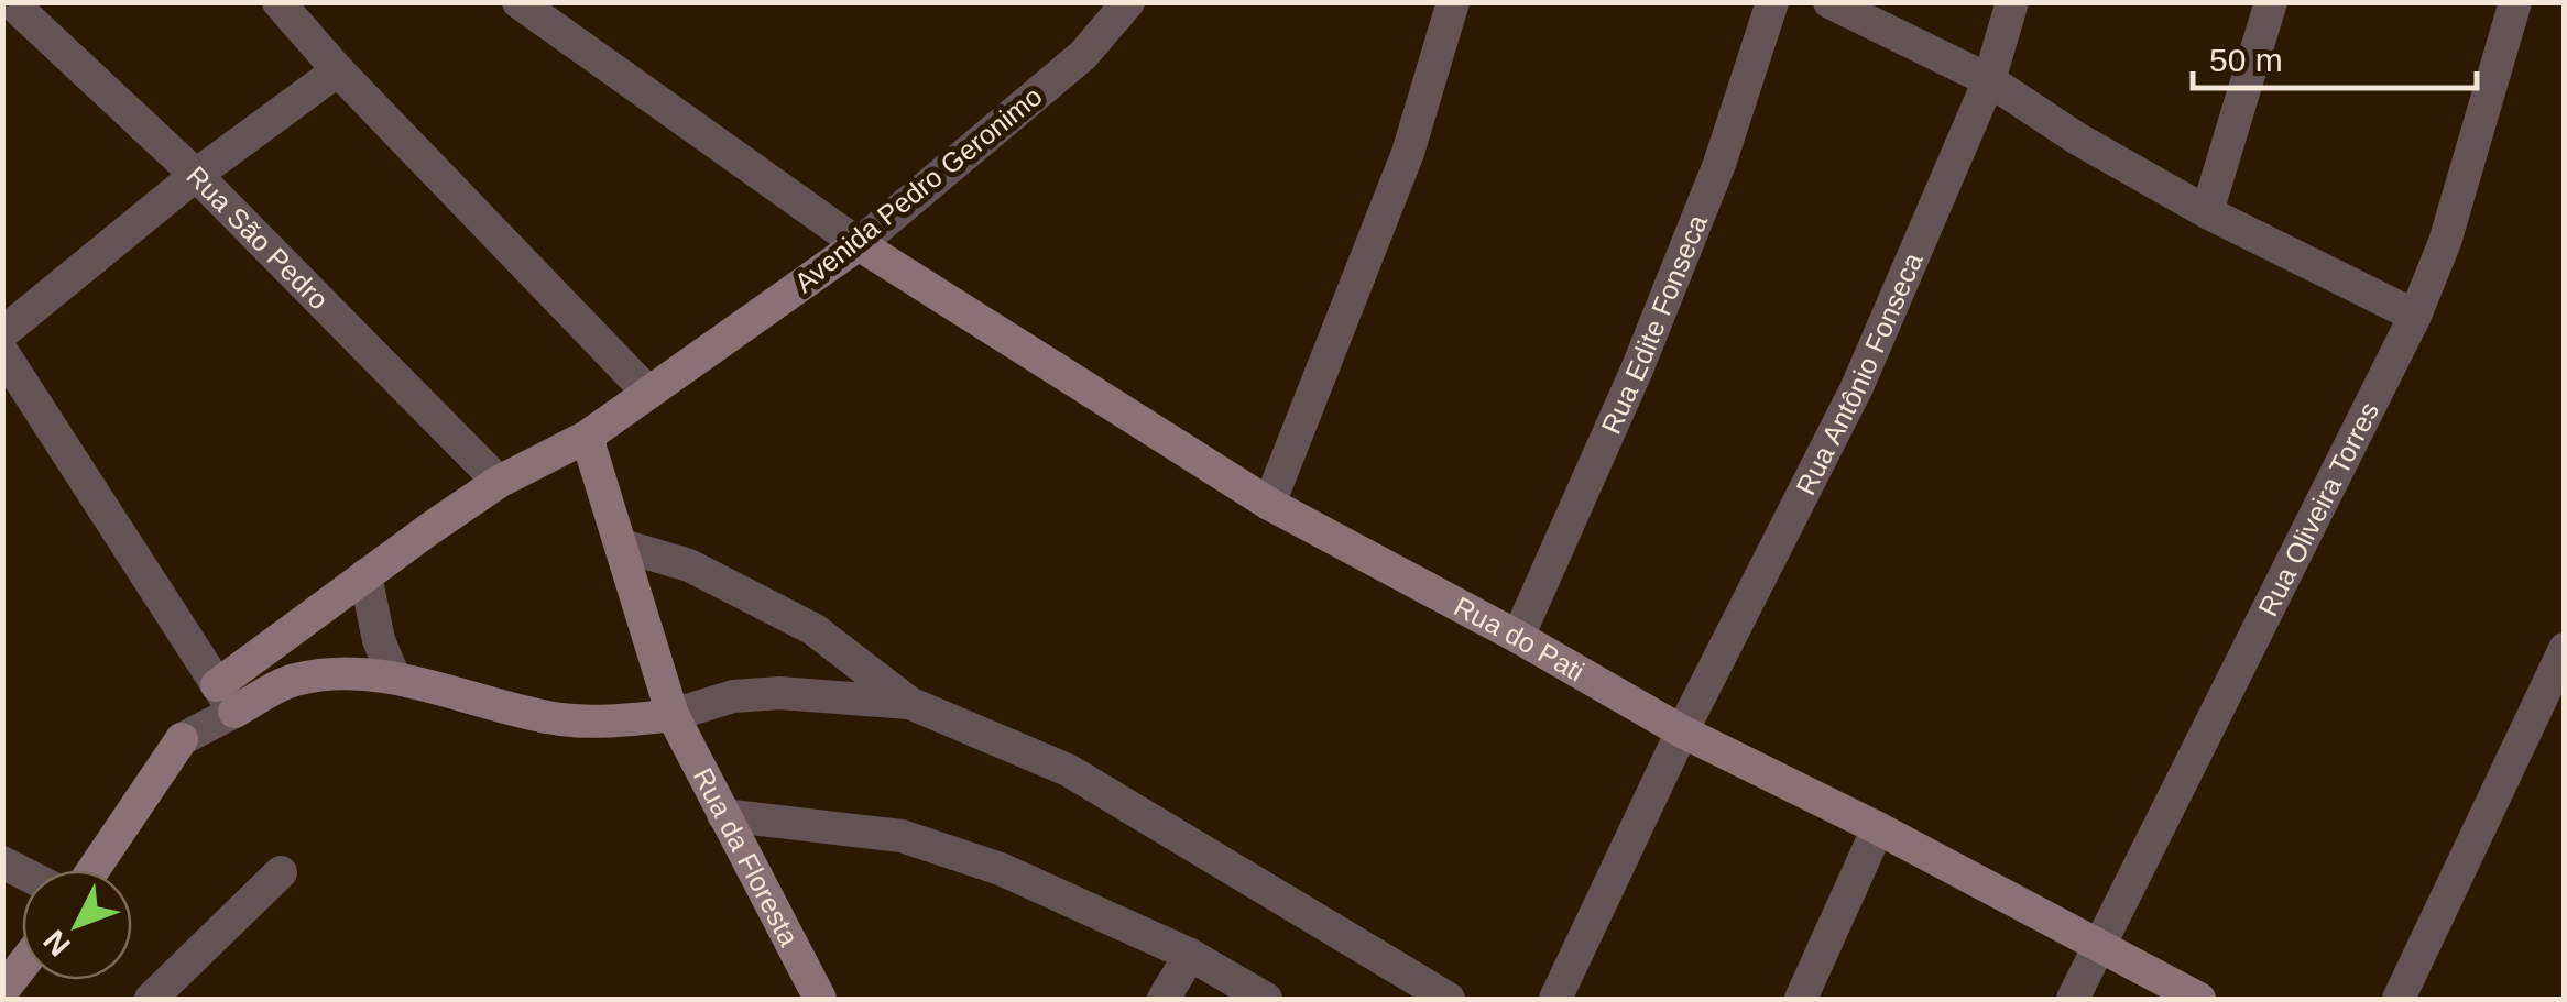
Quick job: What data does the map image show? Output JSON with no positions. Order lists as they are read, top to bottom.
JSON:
{
  "streets": {
    "street": [
      "Avenida Pedro Geronimo",
      "Rua São Pedro",
      "Rua Edite Fonseca",
      "Rua Antônio Fonseca",
      "Rua Oliveira Torres",
      "Rua do Pati",
      "Rua da Floresta"
    ]
  },
  "crossings": [
    ["Avenida Pedro Geronimo", "Rua São Pedro"],
    ["Avenida Pedro Geronimo", "Rua do Pati"],
    ["Avenida Pedro Geronimo", "Rua da Floresta"],
    ["Rua Edite Fonseca", "Rua do Pati"],
    ["Rua Antônio Fonseca", "Rua do Pati"],
    ["Rua Oliveira Torres", "Rua do Pati"]
  ],
  "scale_bar": "50 m",
  "north": "bottom left"
}
